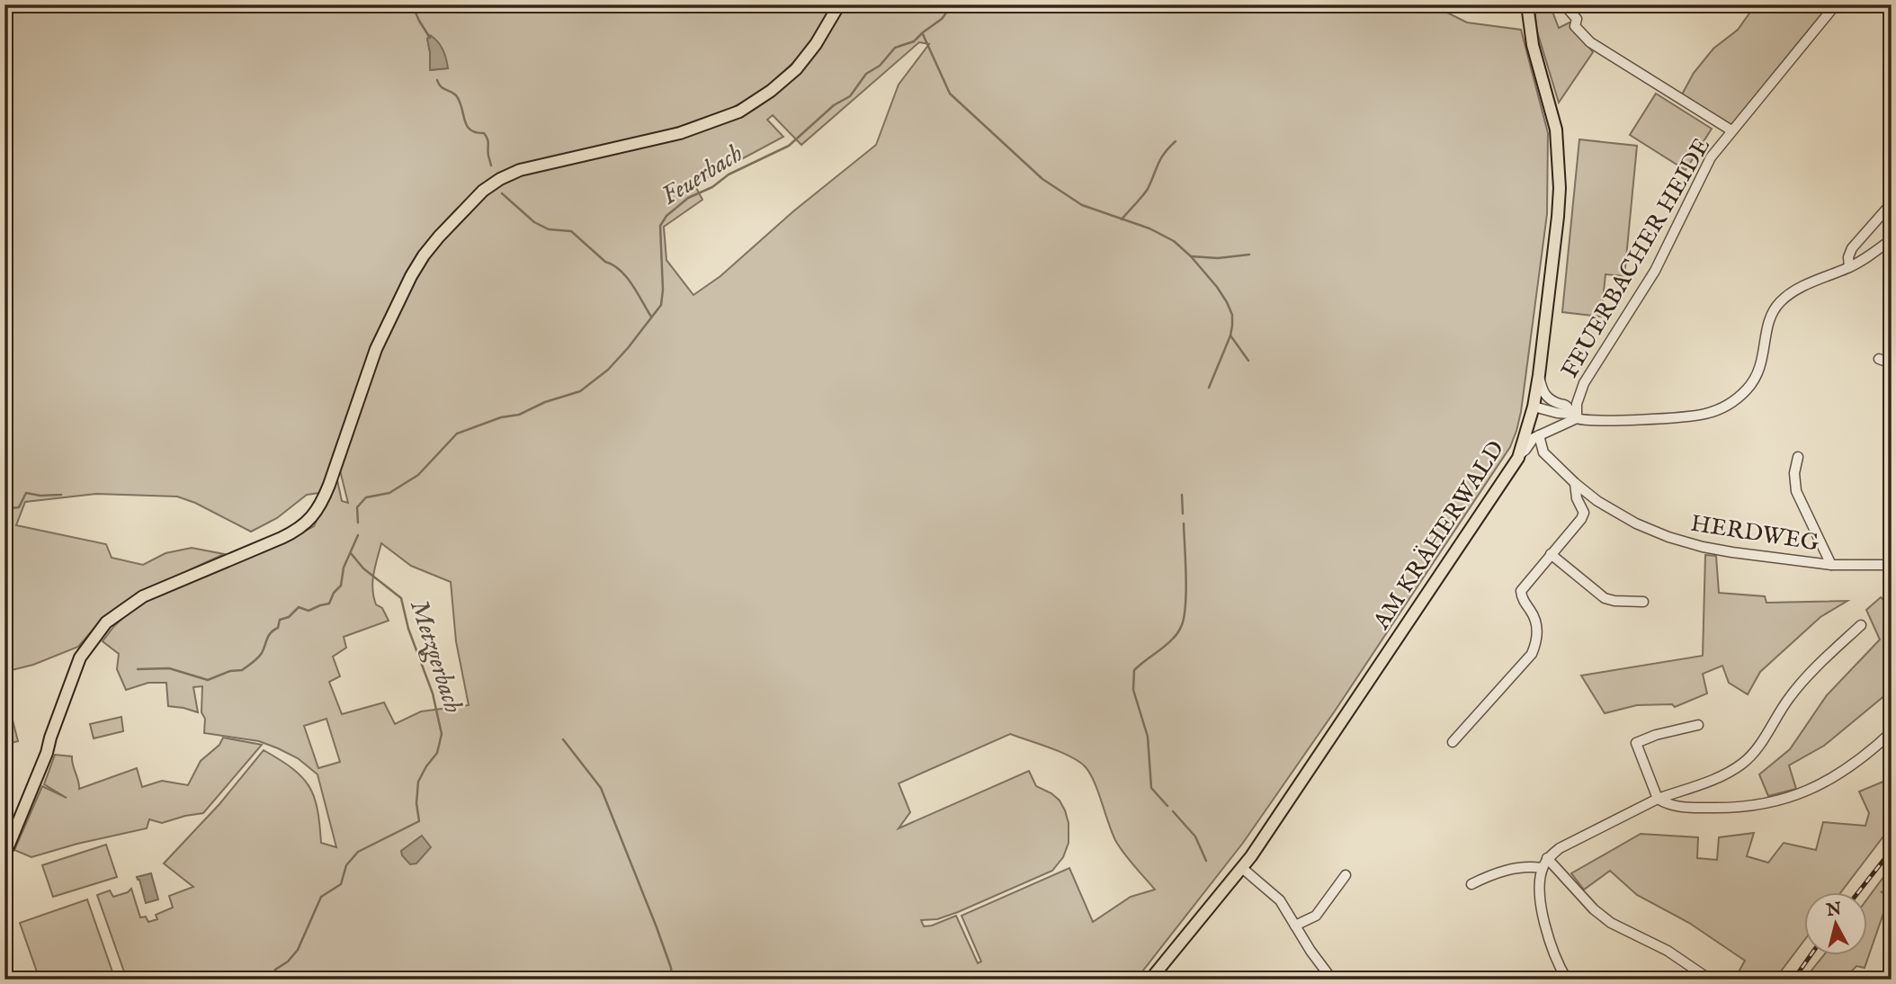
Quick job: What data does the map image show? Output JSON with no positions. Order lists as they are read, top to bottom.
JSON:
{
  "streets": {
    "main road": ["AM KRÄHERWALD"],
    "street": ["FEUERBACHER HEIDE", "HERDWEG"]
  },
  "crossings": [
    ["HERDWEG", "AM KRÄHERWALD"]
  ],
  "water": ["Feuerbach", "Metzgerbach"],
  "north": "top"
}
